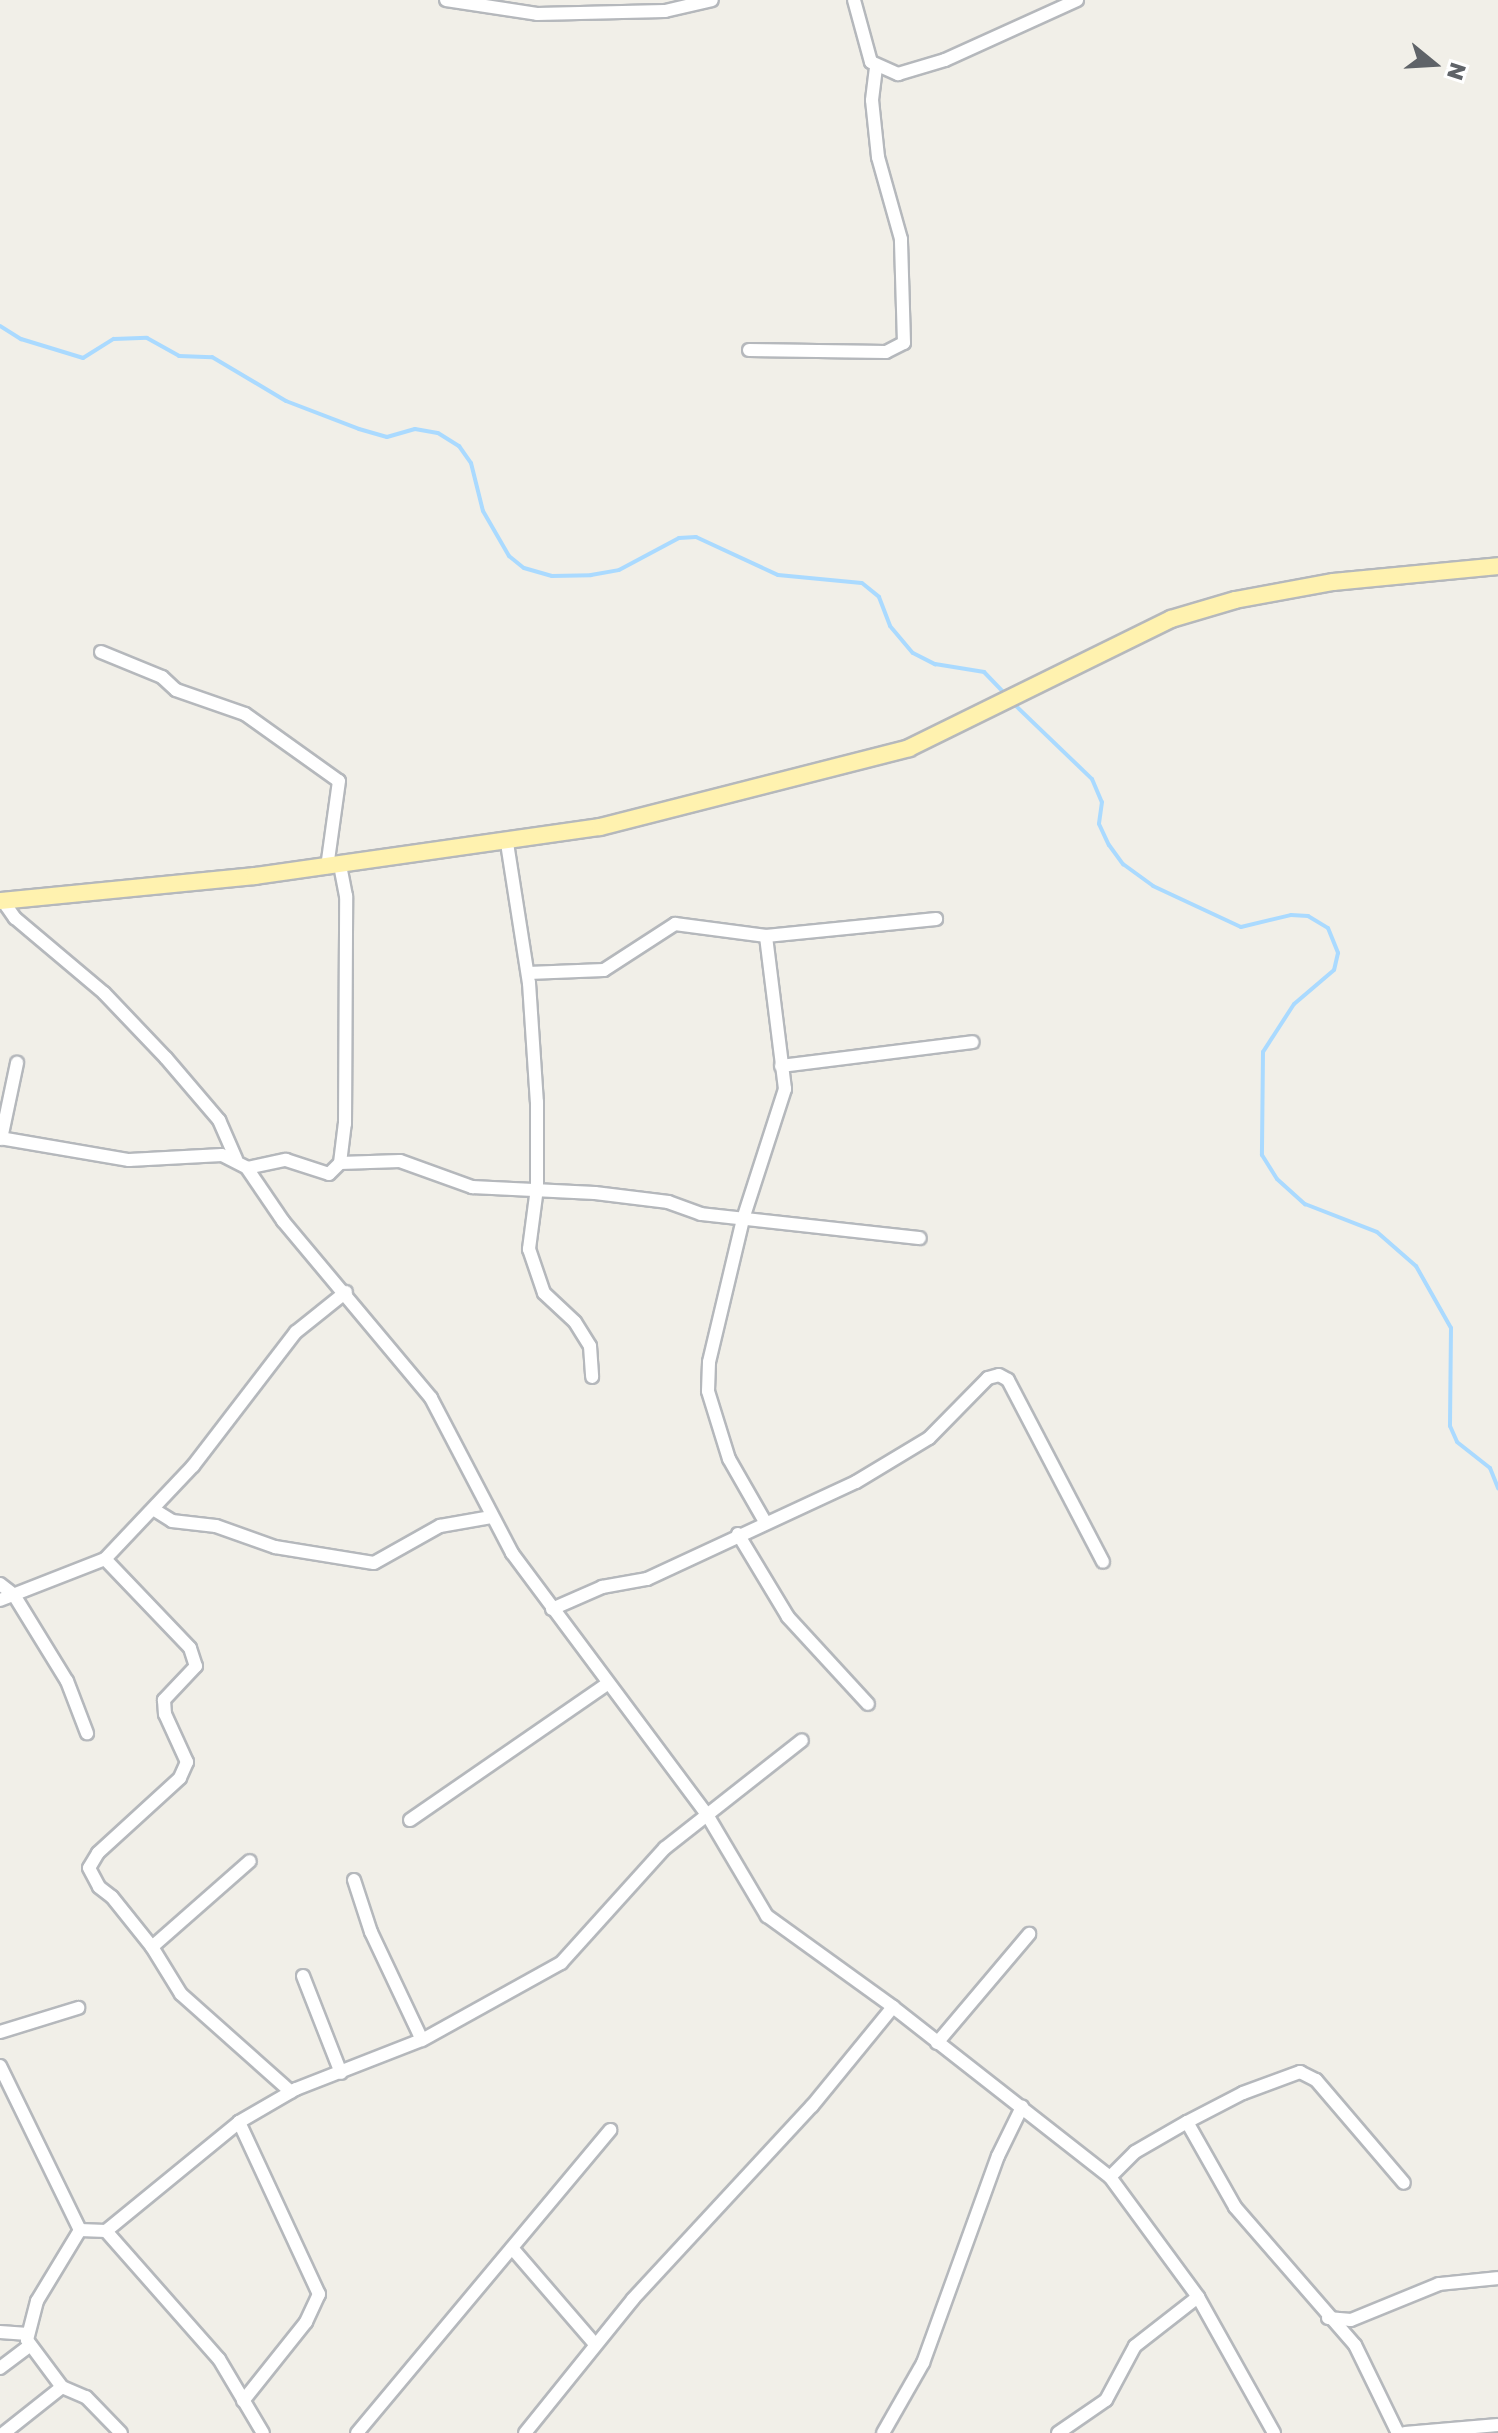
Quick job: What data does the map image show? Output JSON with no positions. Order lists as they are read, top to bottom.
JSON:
{
  "north": "right"
}
